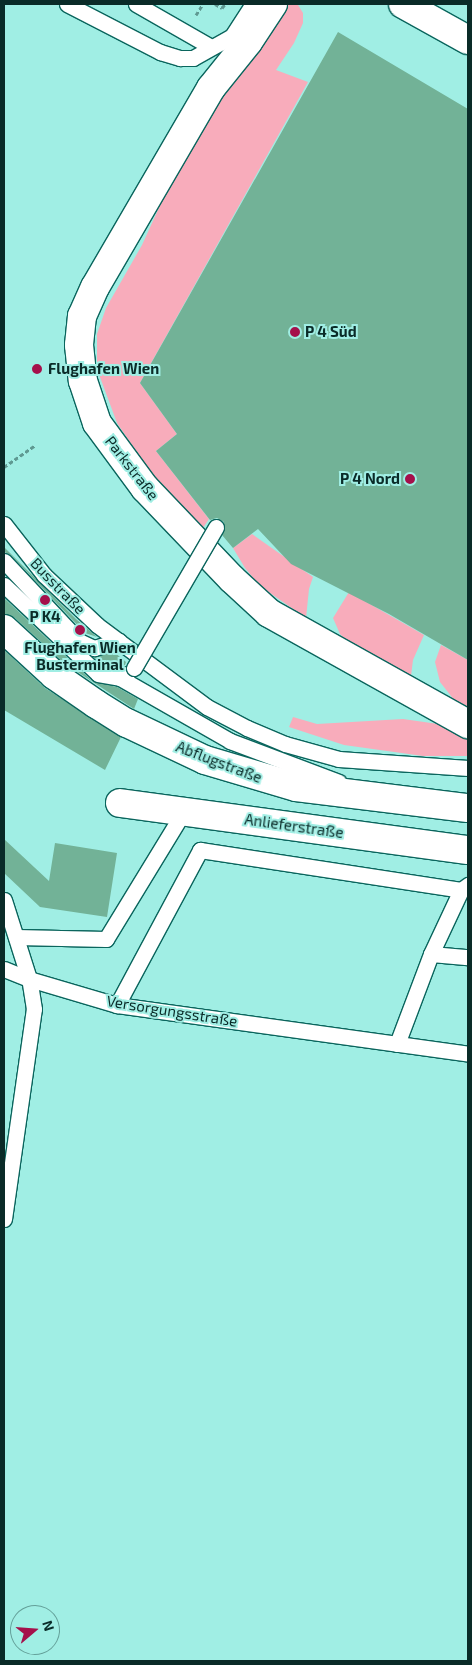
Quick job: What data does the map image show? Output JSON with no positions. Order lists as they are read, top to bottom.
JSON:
{
  "streets": {
    "street": ["Parkstraße", "Abflugstraße", "Anlieferstraße"],
    "lane": ["Busstraße", "Versorgungsstraße"]
  },
  "places": [
    "P 4 Süd",
    "Flughafen Wien",
    "P 4 Nord",
    "P K4",
    "Flughafen Wien Busterminal"
  ],
  "north": "right"
}
